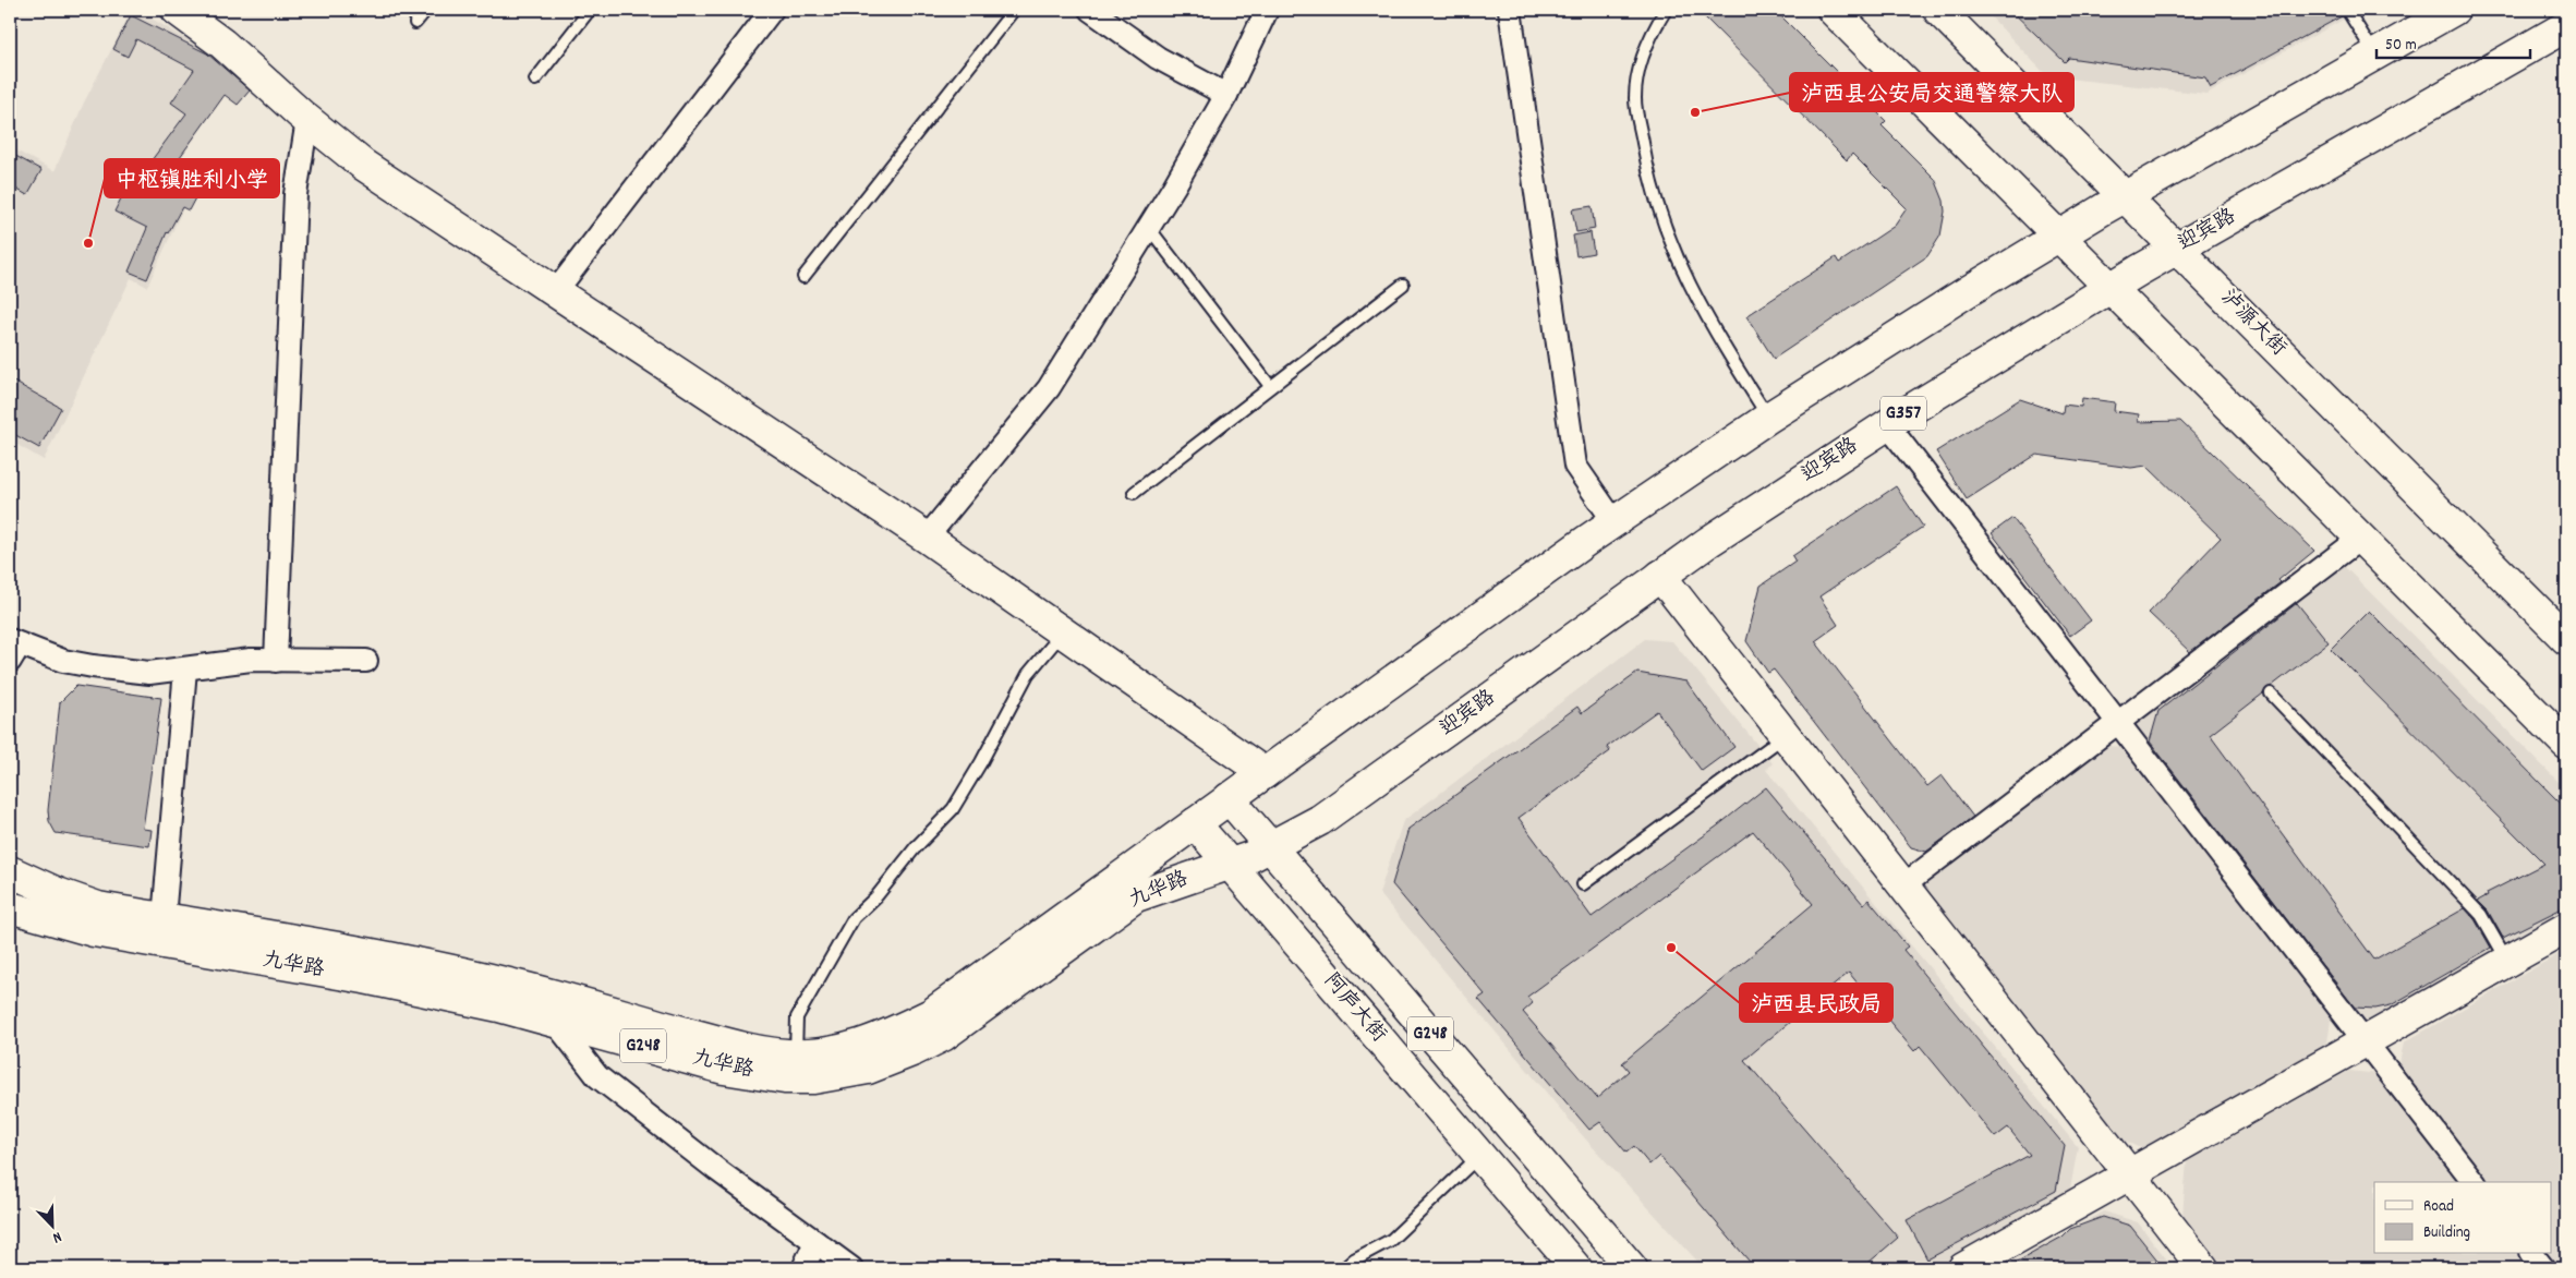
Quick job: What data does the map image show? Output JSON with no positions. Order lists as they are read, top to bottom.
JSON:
{
  "streets": {
    "main road": [
      "迎宾路",
      "泸源大街",
      "G357",
      "九华路",
      "阿庐大街",
      "G248"
    ]
  },
  "crossings": [
    ["迎宾路", "泸源大街"],
    ["迎宾路", "九华路"],
    ["迎宾路", "阿庐大街"],
    ["迎宾路", "G248"],
    ["九华路", "阿庐大街"],
    ["九华路", "G248"],
    ["阿庐大街", "G248"]
  ],
  "places": ["泸西县公安局交通警察大队", "中枢镇胜利小学", "泸西县民政局"],
  "legend": ["Road", "Building"],
  "scale_bar": "50 m",
  "north": "bottom right"
}
